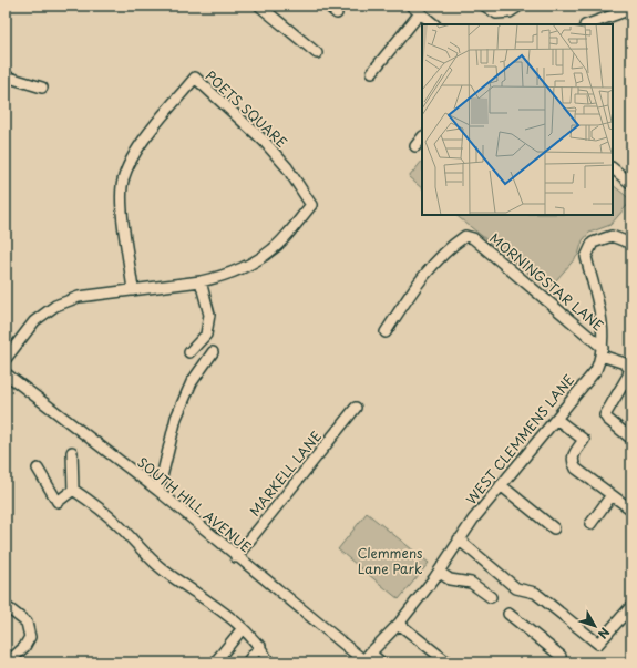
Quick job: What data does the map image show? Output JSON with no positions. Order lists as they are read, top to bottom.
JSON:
{
  "streets": {
    "street": [
      "POETS SQUARE",
      "MORNINGSTAR LANE",
      "WEST CLEMMENS LANE",
      "MARKELL LANE",
      "SOUTH HILL AVENUE"
    ]
  },
  "crossings": [
    ["MORNINGSTAR LANE", "WEST CLEMMENS LANE"],
    ["WEST CLEMMENS LANE", "SOUTH HILL AVENUE"],
    ["MARKELL LANE", "SOUTH HILL AVENUE"]
  ],
  "parks": ["Clemmens Lane Park"],
  "north": "bottom right"
}
